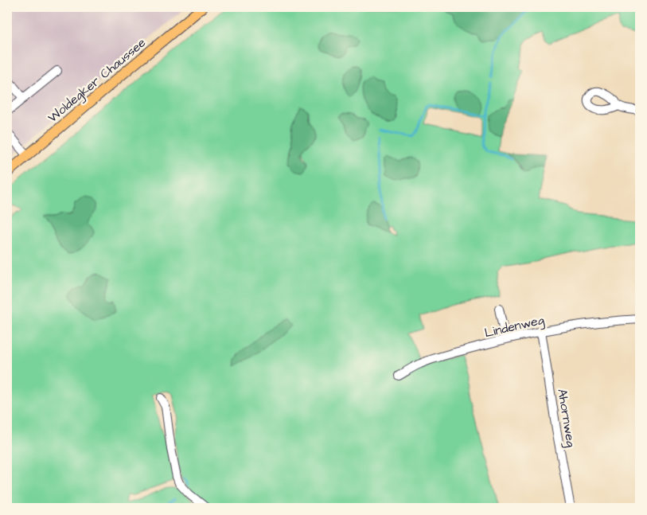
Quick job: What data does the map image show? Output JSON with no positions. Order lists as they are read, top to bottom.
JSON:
{
  "streets": {
    "main road": ["Woldegker Chaussee"],
    "street": ["Lindenweg", "Ahornweg"]
  },
  "crossings": [
    ["Lindenweg", "Ahornweg"]
  ]
}
